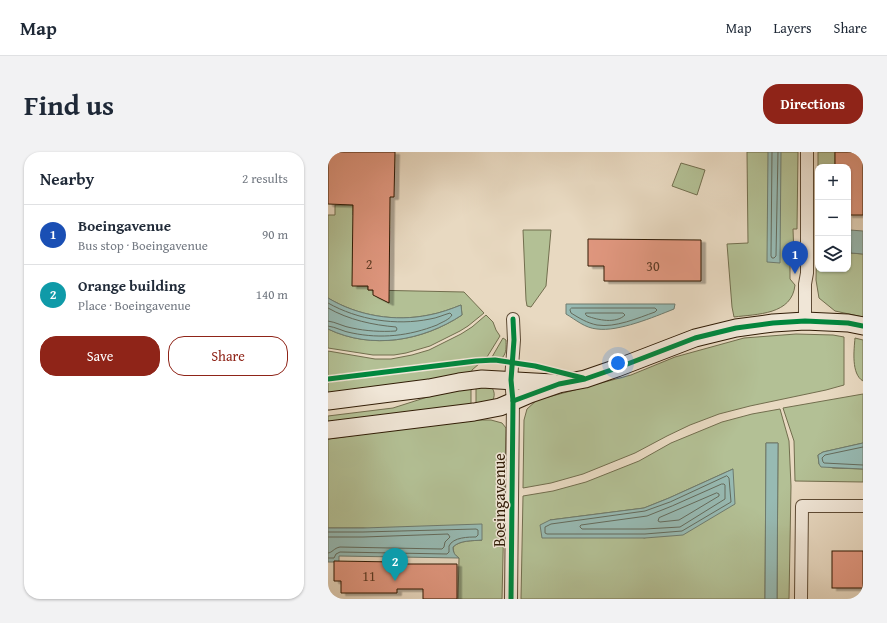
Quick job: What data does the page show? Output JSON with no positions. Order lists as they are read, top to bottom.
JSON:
{
  "streets": {
    "street": ["Boeingavenue"]
  },
  "house_numbers": ["2", "30", "11"],
  "page": {
    "header": "Map",
    "nav": ["Map", "Layers", "Share"],
    "title": "Find us",
    "buttons": [
      "Directions",
      ["Save", "Share"]
    ],
    "heading": ["Nearby", "2 results"],
    "map_buttons": ["+", "−"],
    "list": [
      {
        "mark": "1",
        "name": "Boeingavenue",
        "note": "Bus stop · Boeingavenue",
        "value": "90 m"
      },
      {
        "mark": "2",
        "name": "Orange building",
        "note": "Place · Boeingavenue",
        "value": "140 m"
      }
    ],
    "pins": ["1", "2"]
  }
}
